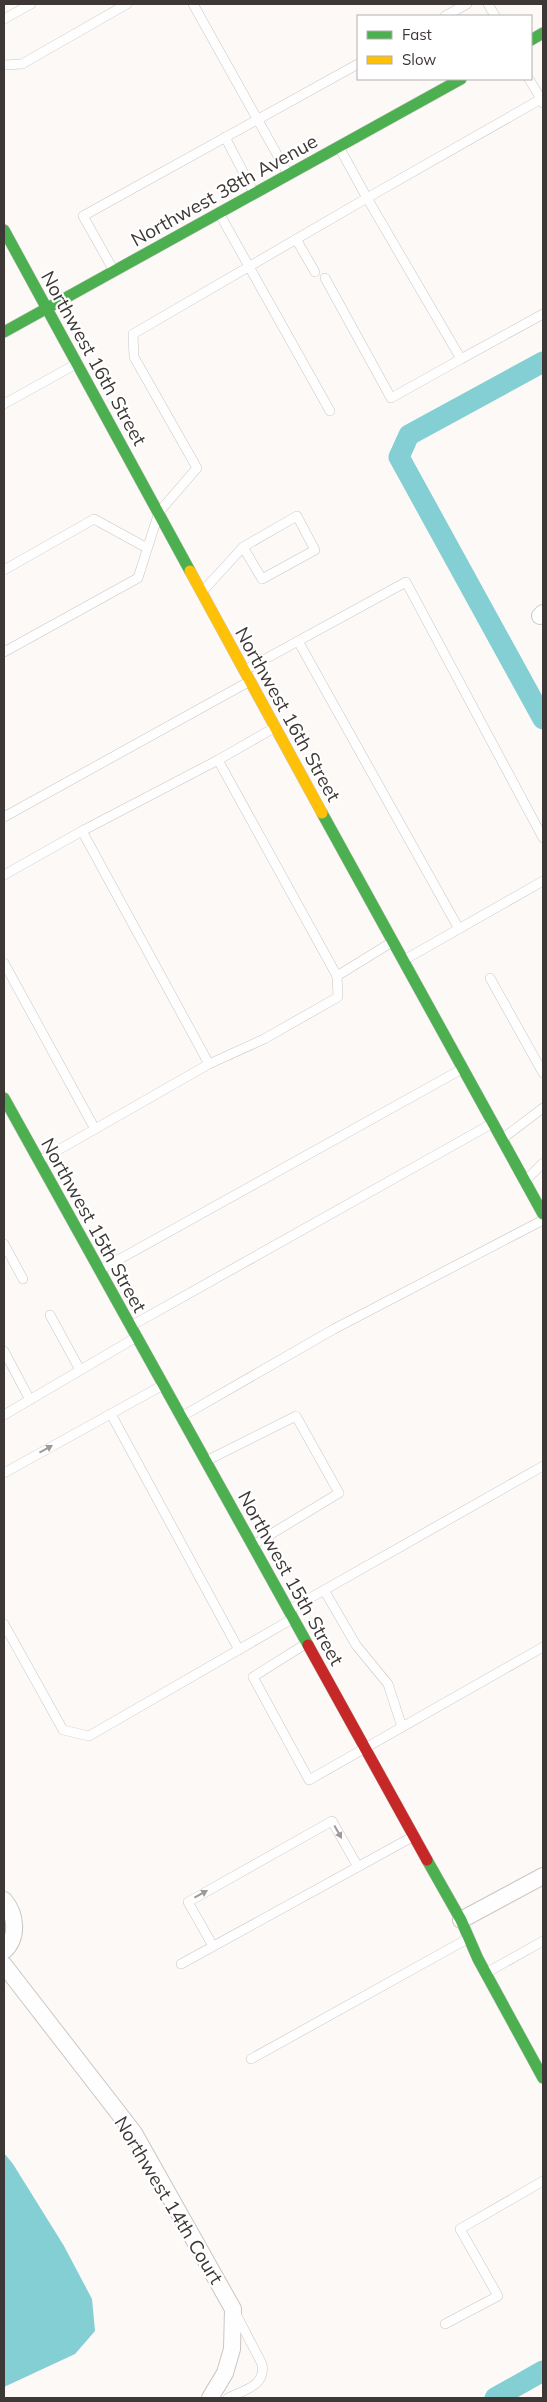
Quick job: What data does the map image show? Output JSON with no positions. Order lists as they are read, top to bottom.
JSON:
{
  "streets": {
    "street": [
      "Northwest 38th Avenue",
      "Northwest 16th Street",
      "Northwest 15th Street",
      "Northwest 14th Court"
    ]
  },
  "crossings": [
    ["Northwest 38th Avenue", "Northwest 16th Street"]
  ],
  "legend": ["Fast", "Slow"]
}
